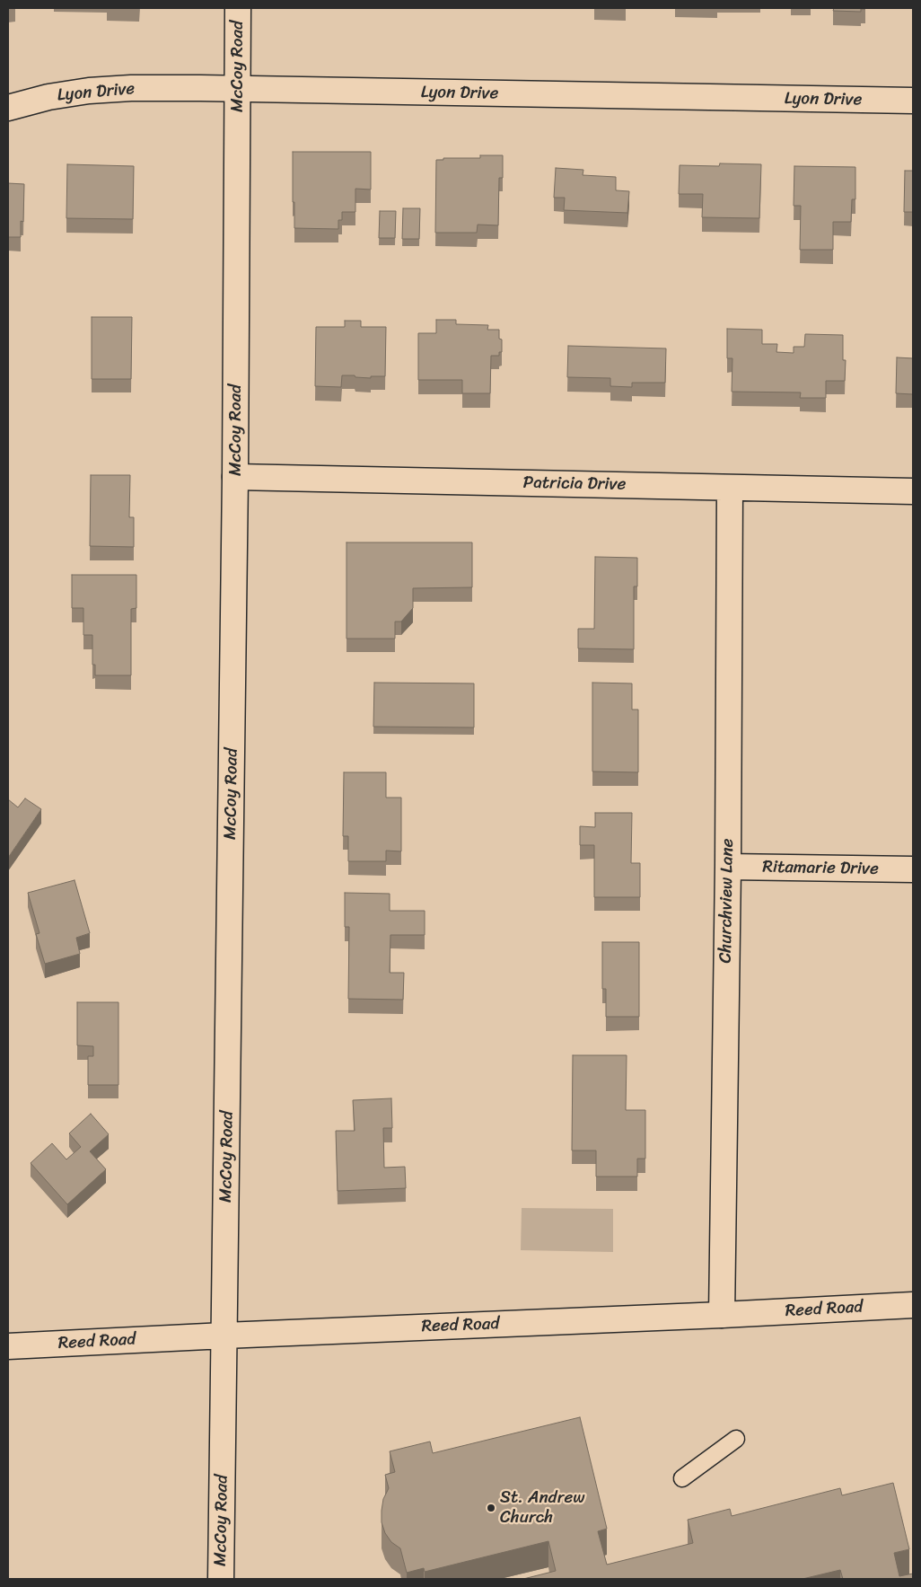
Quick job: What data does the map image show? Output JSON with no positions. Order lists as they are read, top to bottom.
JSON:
{
  "streets": {
    "street": [
      "McCoy Road",
      "Lyon Drive",
      "Patricia Drive",
      "Ritamarie Drive",
      "Churchview Lane",
      "Reed Road"
    ]
  },
  "crossings": [
    ["McCoy Road", "Lyon Drive"],
    ["McCoy Road", "Patricia Drive"],
    ["McCoy Road", "Reed Road"],
    ["Patricia Drive", "Churchview Lane"],
    ["Ritamarie Drive", "Churchview Lane"],
    ["Churchview Lane", "Reed Road"]
  ],
  "places": ["St. Andrew Church"]
}
